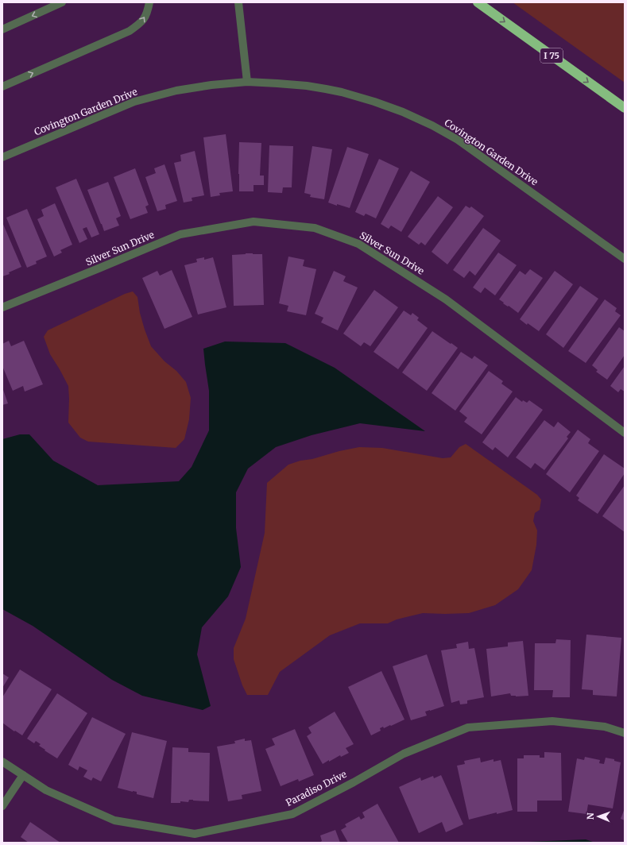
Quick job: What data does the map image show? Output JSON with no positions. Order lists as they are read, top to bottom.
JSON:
{
  "streets": {
    "highway": ["I 75"],
    "street": ["Covington Garden Drive", "Silver Sun Drive", "Paradiso Drive"]
  },
  "north": "left"
}
